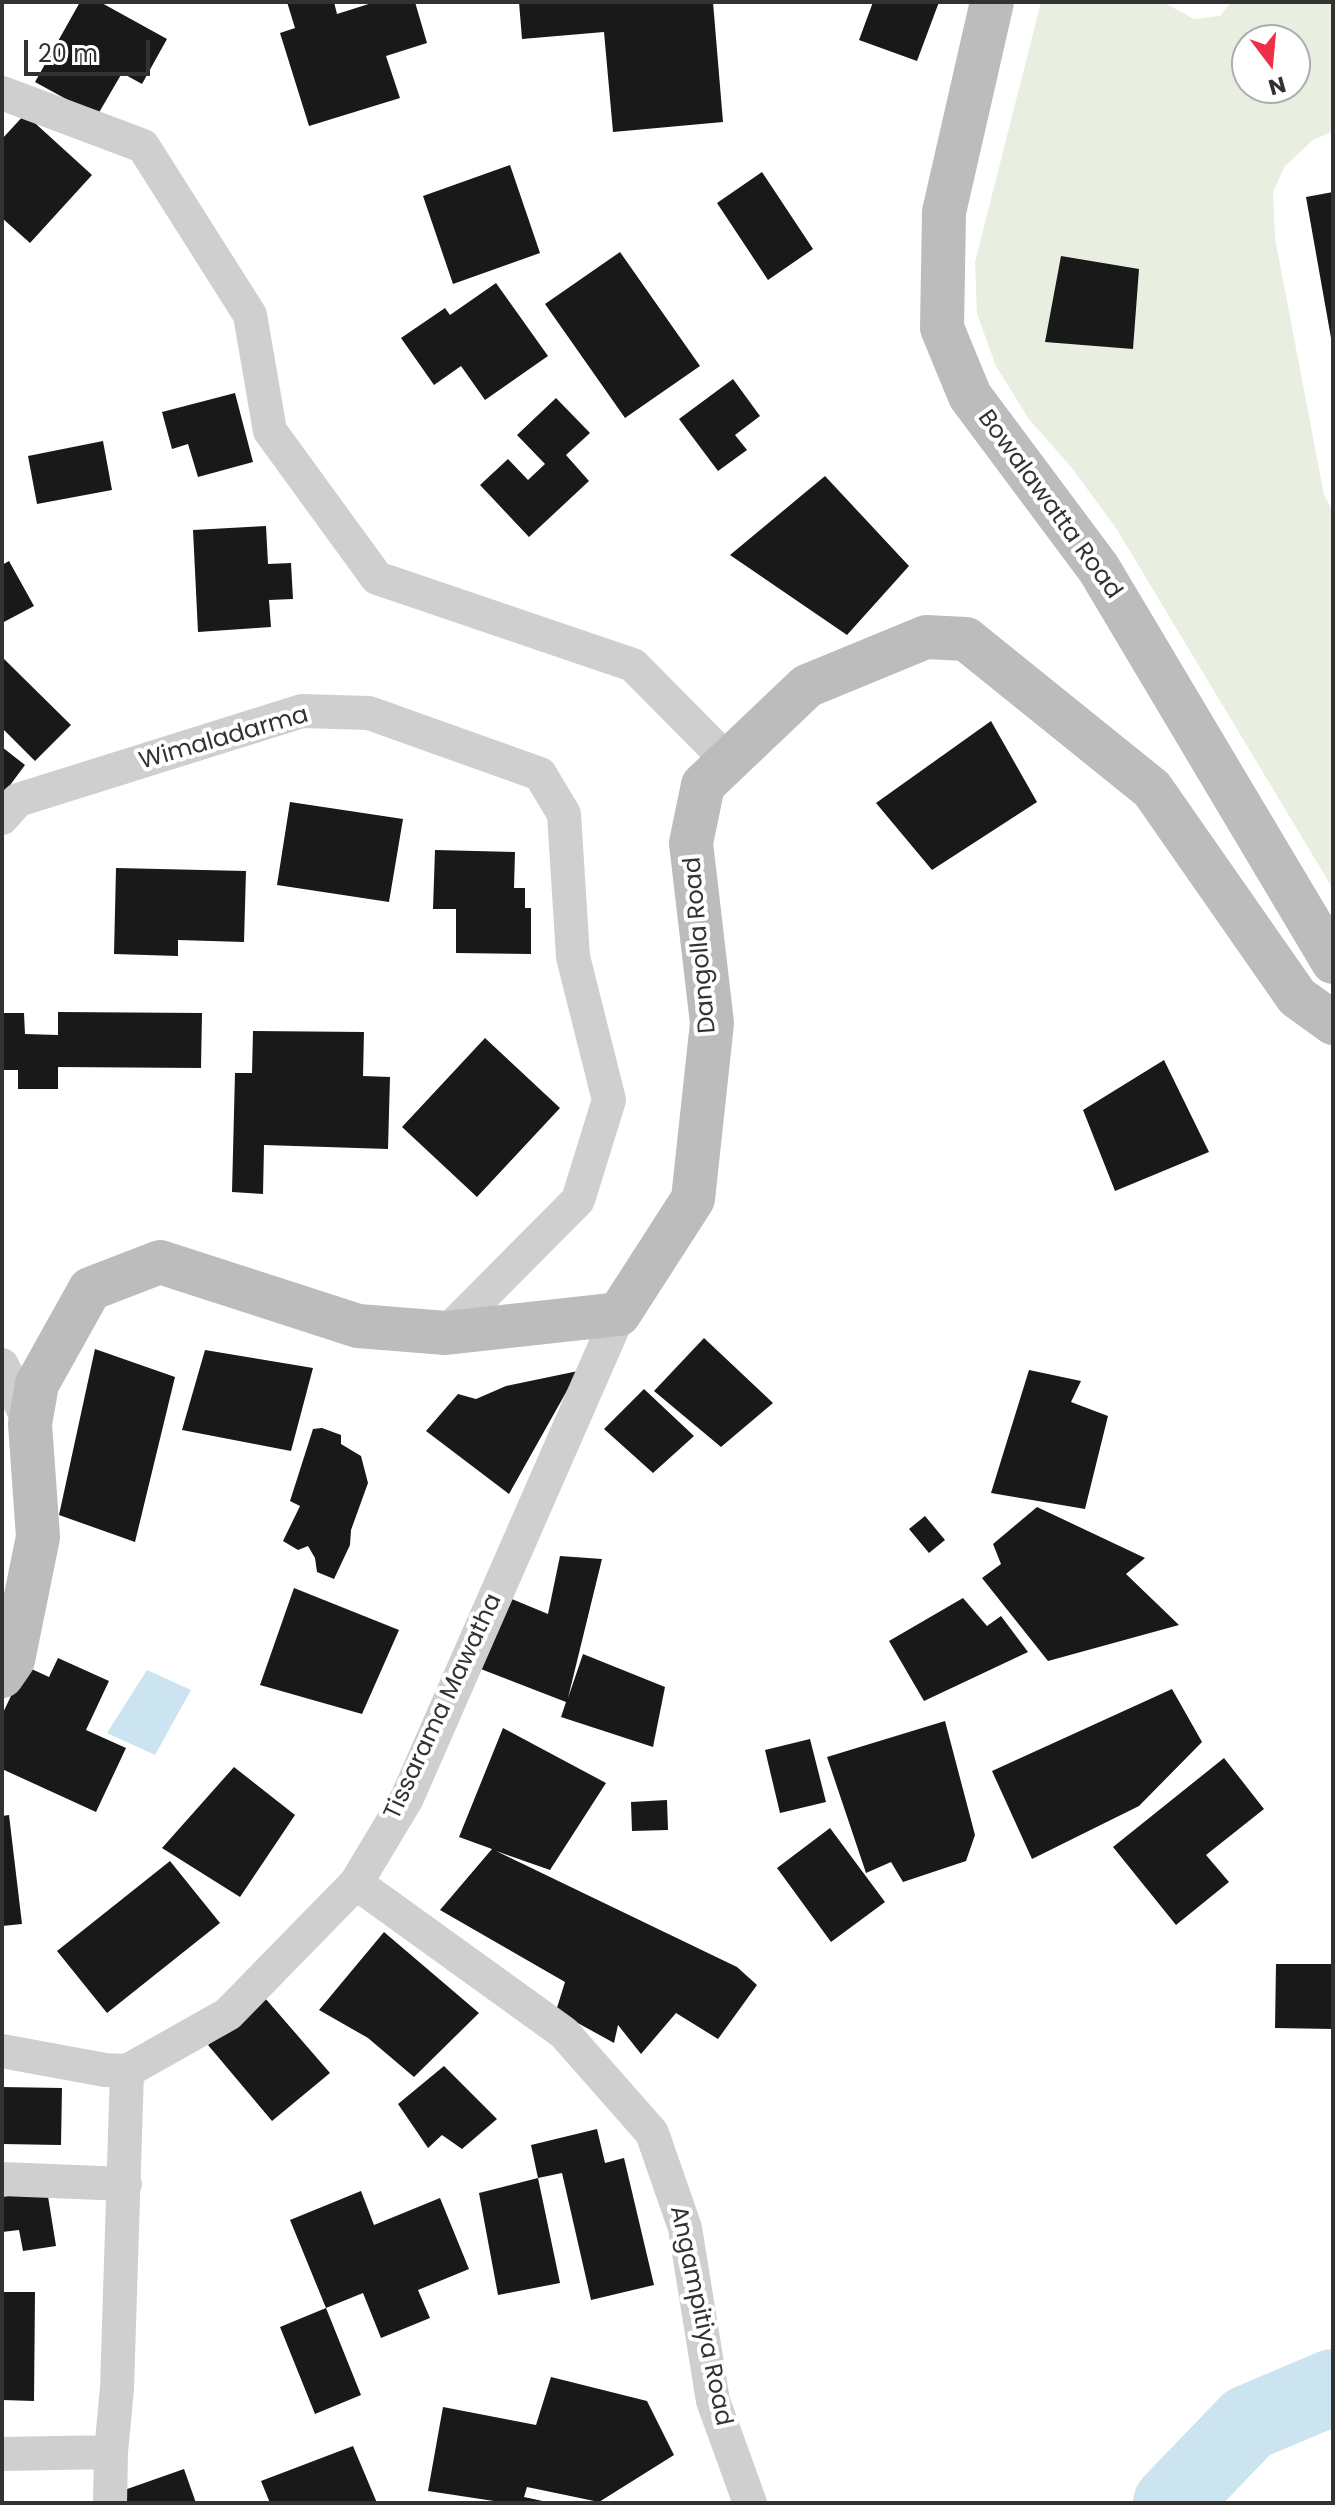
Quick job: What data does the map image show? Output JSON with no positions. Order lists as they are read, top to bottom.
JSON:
{
  "streets": {
    "street": [
      "Bowalawatta Road",
      "Wimaladarma",
      "Dangolla Road",
      "Tissarama Mawatha",
      "Angampitiya Road"
    ]
  },
  "crossings": [
    ["Dangolla Road", "Tissarama Mawatha"],
    ["Tissarama Mawatha", "Angampitiya Road"]
  ],
  "scale_bar": "20 m",
  "north": "bottom"
}
